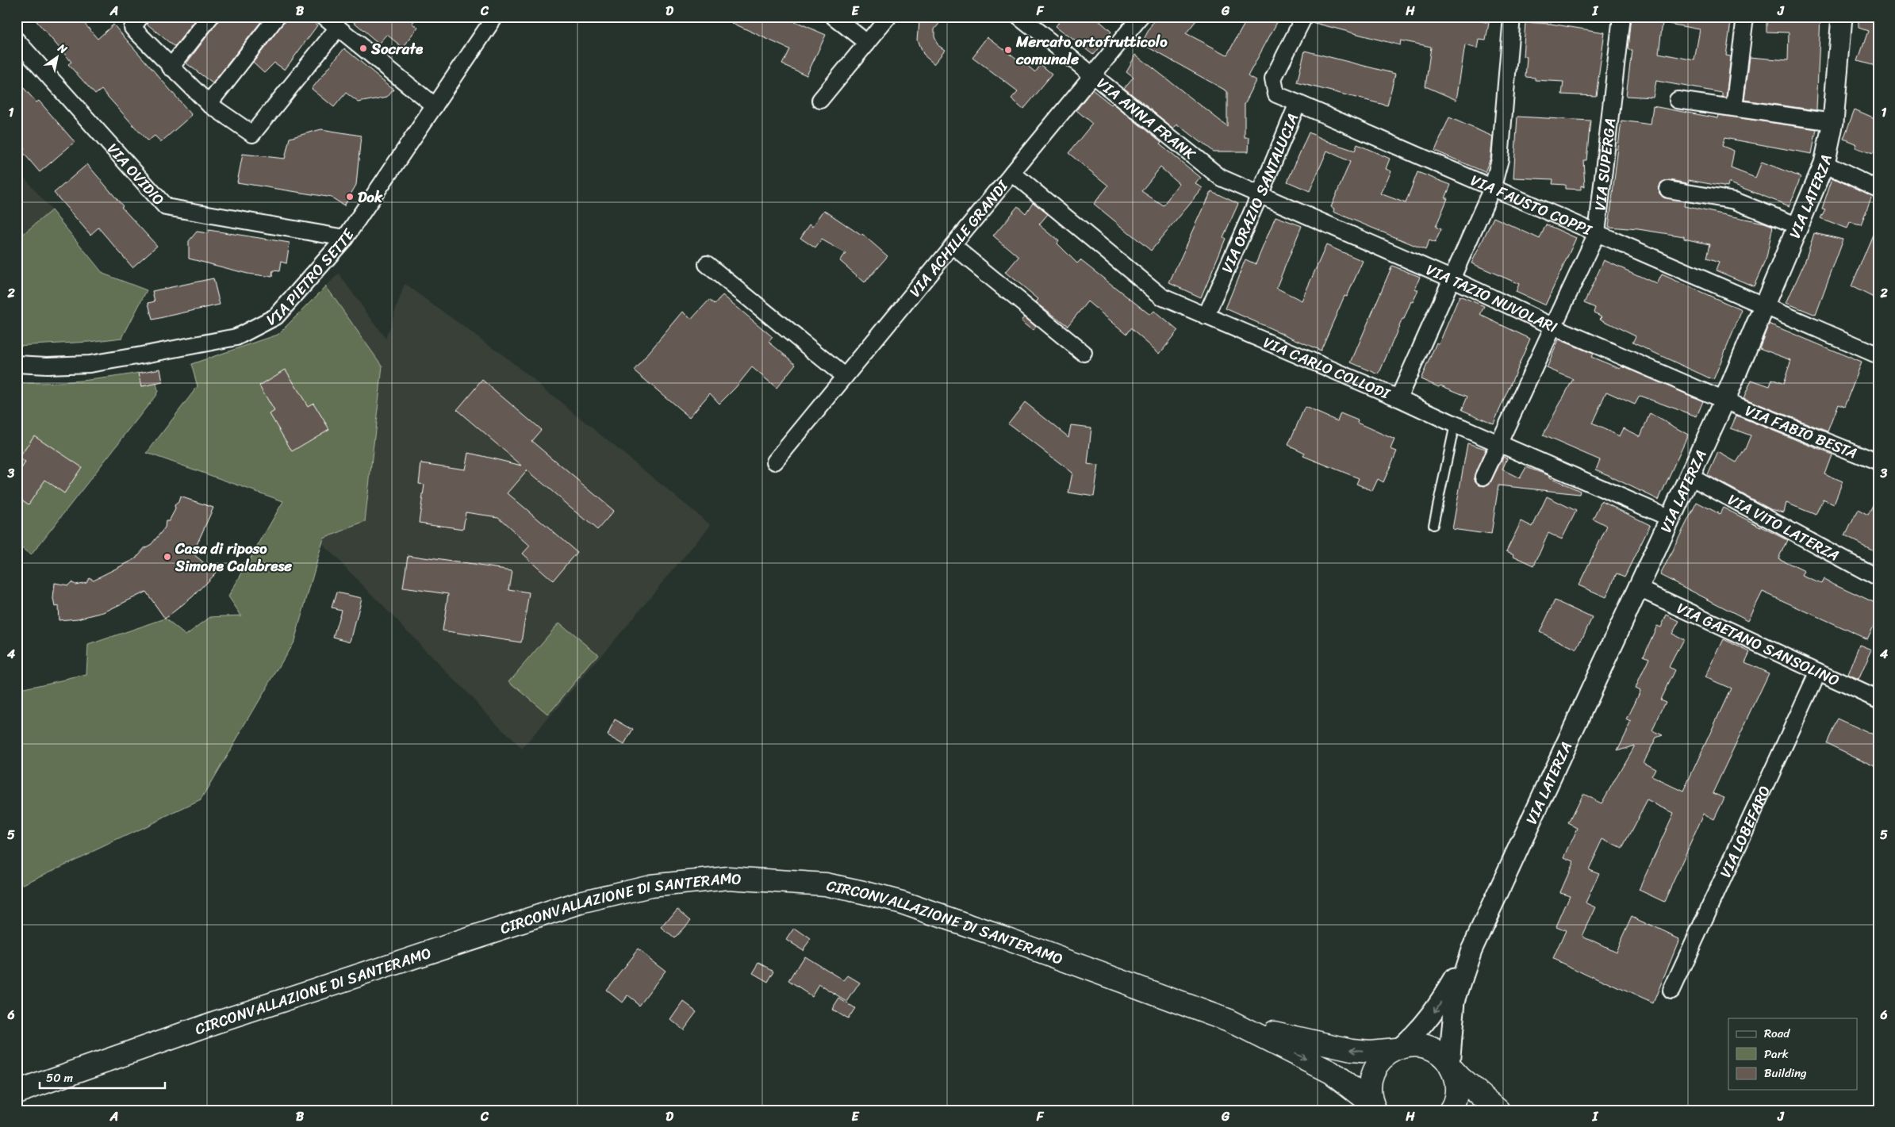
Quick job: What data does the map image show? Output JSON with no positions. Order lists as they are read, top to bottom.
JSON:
{
  "streets": {
    "main road": ["CIRCONVALLAZIONE DI SANTERAMO"],
    "street": [
      "VIA ANNA FRANK",
      "VIA SUPERGA",
      "VIA OVIDIO",
      "VIA ORAZIO SANTALUCIA",
      "VIA LATERZA",
      "VIA FAUSTO COPPI",
      "VIA ACHILLE GRANDI",
      "VIA PIETRO SETTE",
      "VIA TAZIO NUVOLARI",
      "VIA CARLO COLLODI",
      "VIA FABIO BESTA",
      "VIA VITO LATERZA",
      "VIA GAETANO SANSOLINO",
      "VIA LOBEFARO"
    ]
  },
  "crossings": [
    ["VIA ANNA FRANK", "VIA ORAZIO SANTALUCIA"],
    ["VIA ANNA FRANK", "VIA ACHILLE GRANDI"],
    ["VIA ANNA FRANK", "VIA TAZIO NUVOLARI"],
    ["VIA SUPERGA", "VIA FAUSTO COPPI"],
    ["VIA SUPERGA", "VIA TAZIO NUVOLARI"],
    ["VIA SUPERGA", "VIA CARLO COLLODI"],
    ["VIA OVIDIO", "VIA PIETRO SETTE"],
    ["VIA ORAZIO SANTALUCIA", "VIA FAUSTO COPPI"],
    ["VIA ORAZIO SANTALUCIA", "VIA TAZIO NUVOLARI"],
    ["VIA ORAZIO SANTALUCIA", "VIA CARLO COLLODI"],
    ["VIA LATERZA", "VIA FAUSTO COPPI"],
    ["VIA LATERZA", "VIA TAZIO NUVOLARI"],
    ["VIA LATERZA", "VIA CARLO COLLODI"],
    ["VIA LATERZA", "VIA FABIO BESTA"],
    ["VIA LATERZA", "VIA VITO LATERZA"],
    ["VIA LATERZA", "VIA GAETANO SANSOLINO"],
    ["VIA ACHILLE GRANDI", "VIA CARLO COLLODI"],
    ["VIA TAZIO NUVOLARI", "VIA FABIO BESTA"],
    ["VIA GAETANO SANSOLINO", "VIA LOBEFARO"]
  ],
  "places": [
    "Socrate",
    "Mercato ortofrutticolo comunale",
    "Dok",
    "Casa di riposo Simone Calabrese"
  ],
  "legend": ["Road", "Park", "Building"],
  "scale_bar": "50 m",
  "north": "top right",
  "grid": {
    "columns": [
      "A",
      "B",
      "C",
      "D",
      "E",
      "F",
      "G",
      "H",
      "I",
      "J"
    ],
    "rows": [
      "1",
      "2",
      "3",
      "4",
      "5",
      "6"
    ]
  }
}
